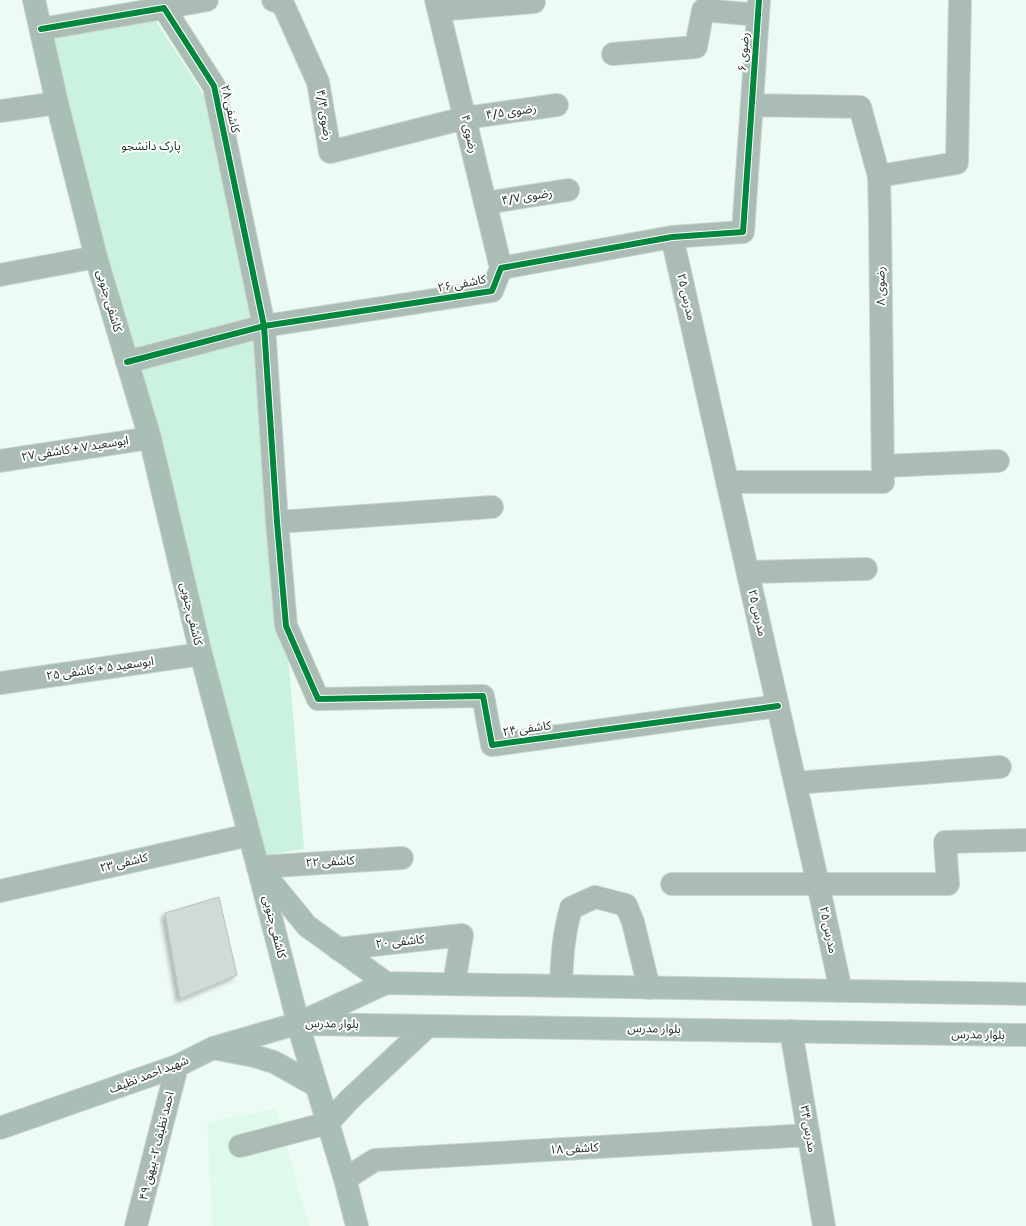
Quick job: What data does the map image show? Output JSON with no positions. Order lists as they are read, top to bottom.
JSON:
{
  "streets": {
    "main road": ["کاشفی جنوبی", "بلوار مدرس", "شهید احمد نظیف"],
    "street": [
      "رضوی ۶",
      "کاشفی ۲۸",
      "رضوی ۴/۵",
      "رضوی ۴/۴",
      "رضوی ۴",
      "رضوی ۴/۷",
      "کاشفی ۲۶",
      "رضوی ۸",
      "مدرس ۲۵",
      "ابوسعید ۷ + کاشفی ۲۷",
      "ابوسعید ۵ + کاشفی ۲۵",
      "کاشفی ۲۴",
      "کاشفی ۲۲",
      "کاشفی ۲۳",
      "کاشفی ۲۰",
      "مدرس ۳۴",
      "احمد نظیف ۲- بیهق ۴۹",
      "کاشفی ۱۸"
    ]
  },
  "crossings": [
    ["رضوی ۶", "کاشفی ۲۶"],
    ["رضوی ۶", "مدرس ۲۵"],
    ["کاشفی ۲۸", "کاشفی ۲۶"],
    ["کاشفی ۲۸", "کاشفی ۲۴"],
    ["رضوی ۴/۵", "رضوی ۴/۴"],
    ["رضوی ۴/۵", "رضوی ۴"],
    ["رضوی ۴/۴", "رضوی ۴"],
    ["رضوی ۴", "رضوی ۴/۷"],
    ["رضوی ۴", "کاشفی ۲۶"],
    ["کاشفی ۲۶", "مدرس ۲۵"],
    ["رضوی ۸", "مدرس ۲۵"],
    ["مدرس ۲۵", "کاشفی ۲۴"],
    ["مدرس ۲۵", "بلوار مدرس"],
    ["کاشفی جنوبی", "ابوسعید ۷ + کاشفی ۲۷"],
    ["کاشفی جنوبی", "ابوسعید ۵ + کاشفی ۲۵"],
    ["کاشفی جنوبی", "کاشفی ۲۲"],
    ["کاشفی جنوبی", "کاشفی ۲۳"],
    ["کاشفی جنوبی", "بلوار مدرس"],
    ["کاشفی جنوبی", "شهید احمد نظیف"],
    ["کاشفی جنوبی", "کاشفی ۱۸"],
    ["کاشفی ۲۰", "بلوار مدرس"],
    ["بلوار مدرس", "شهید احمد نظیف"],
    ["بلوار مدرس", "مدرس ۳۴"],
    ["شهید احمد نظیف", "احمد نظیف ۲- بیهق ۴۹"],
    ["مدرس ۳۴", "کاشفی ۱۸"]
  ],
  "parks": ["پارک دانشجو"]
}
